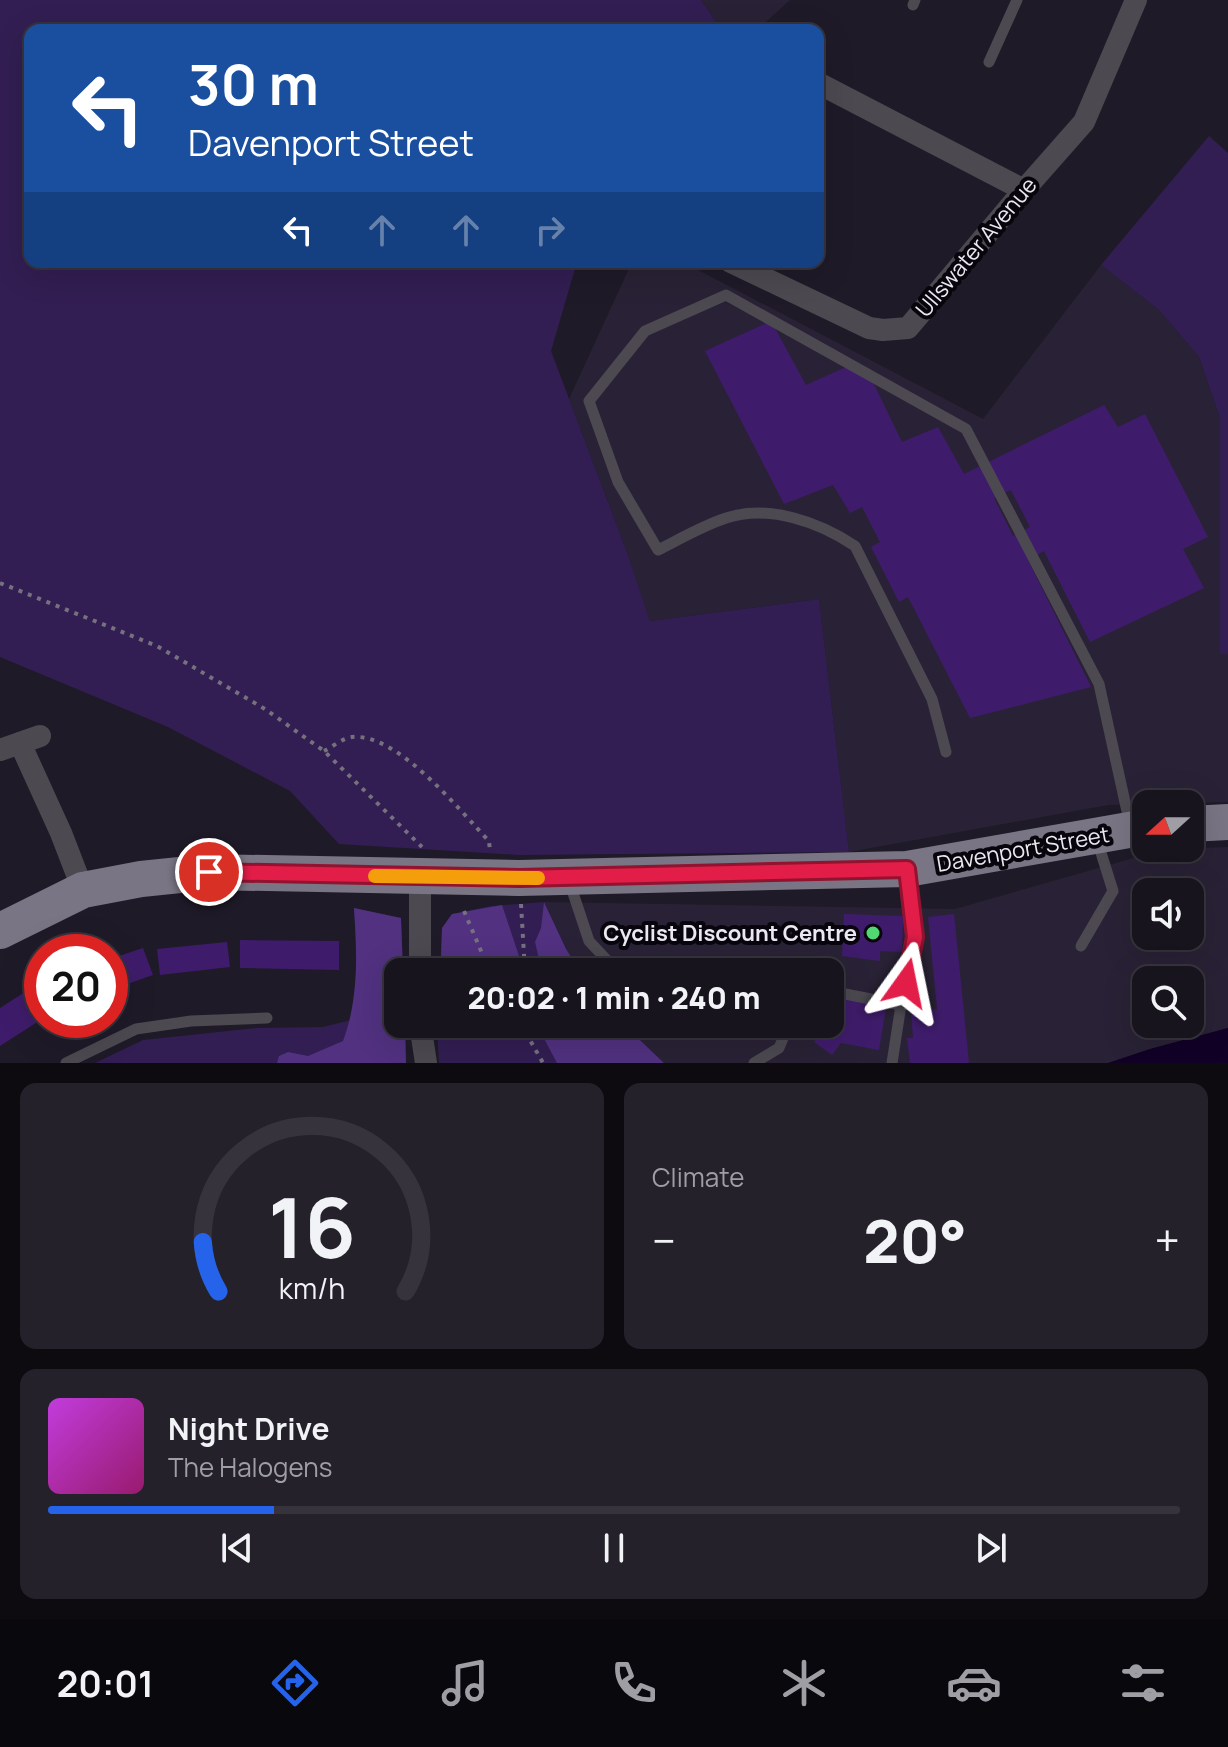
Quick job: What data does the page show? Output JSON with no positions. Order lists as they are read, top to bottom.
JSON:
{
  "streets": {
    "main road": ["Davenport Street"],
    "street": ["Ullswater Avenue"]
  },
  "places": ["Cyclist Discount Centre"],
  "north": "left",
  "page": {
    "turn": ["30 m", "Davenport Street"],
    "limit": "20",
    "trip": "20:02 · 1 min · 240 m",
    "tile": "Climate",
    "heat": ["−", "20°", "+"],
    "song": ["Night Drive", "The Halogens"],
    "tabs": "20:01",
    "gauge": ["16", "km/h"]
  }
}
